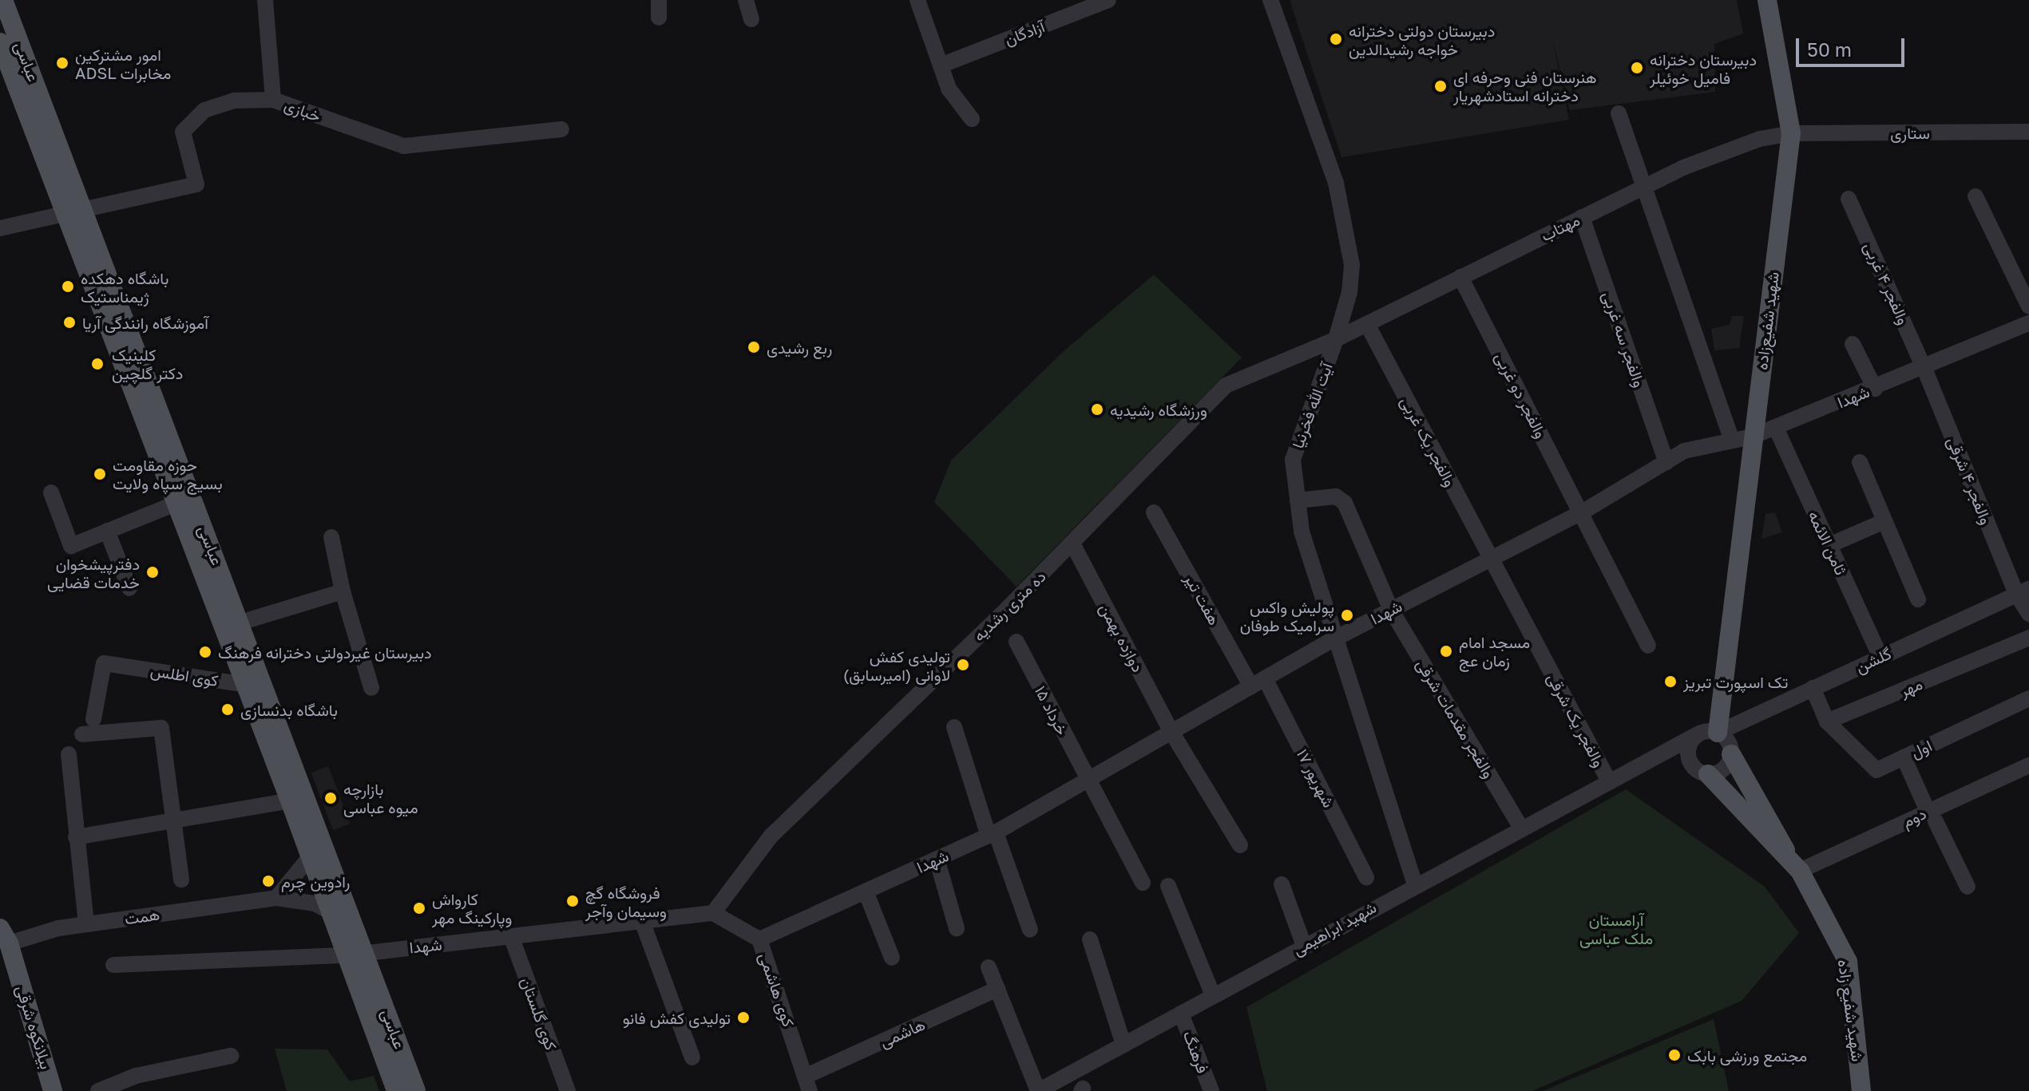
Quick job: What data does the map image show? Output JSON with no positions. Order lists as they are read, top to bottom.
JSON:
{
  "streets": {
    "main road": [
      "عباسى",
      "شهید شفیع‌زاده",
      "شهید شفیع زاده",
      "بیلانکوه شرقی"
    ],
    "street": [
      "آزادگان",
      "خبازی",
      "ستاری",
      "مهتاب",
      "والفجر ۴ غربی",
      "والفجر سه غربی",
      "والفجر دو غربی",
      "شهدا",
      "آیت الله فخرنیا",
      "والفجر یک غربی",
      "والفجر ۴ شرقی",
      "ثامن الائمه",
      "هفت تیر",
      "ده متری رشدیه",
      "دوازده بهمن",
      "گلشن",
      "کوی اطلس",
      "مهر",
      "۱۵ خرداد",
      "والفجر مقدمات شرقی",
      "والفجر یک شرقی",
      "اول",
      "۱۷ شهریور",
      "دوم",
      "همت",
      "شهید ابراهیمی",
      "کوی هاشمی",
      "کوی گلستان",
      "هاشمی",
      "فرهنگ"
    ]
  },
  "crossings": [
    ["عباسى", "خبازی"],
    ["عباسى", "شهدا"],
    ["عباسى", "کوی اطلس"],
    ["عباسى", "همت"],
    ["ستاری", "مهتاب"],
    ["ستاری", "شهید شفیع‌زاده"],
    ["مهتاب", "شهید شفیع‌زاده"],
    ["مهتاب", "والفجر سه غربی"],
    ["مهتاب", "والفجر دو غربی"],
    ["مهتاب", "آیت الله فخرنیا"],
    ["مهتاب", "والفجر یک غربی"],
    ["مهتاب", "ده متری رشدیه"],
    ["والفجر ۴ غربی", "شهدا"],
    ["والفجر ۴ غربی", "والفجر ۴ شرقی"],
    ["شهید شفیع‌زاده", "شهدا"],
    ["شهید شفیع‌زاده", "گلشن"],
    ["شهید شفیع‌زاده", "شهید ابراهیمی"],
    ["شهید شفیع‌زاده", "شهید شفیع زاده"],
    ["والفجر سه غربی", "شهدا"],
    ["والفجر دو غربی", "شهدا"],
    ["شهدا", "آیت الله فخرنیا"],
    ["شهدا", "والفجر یک غربی"],
    ["شهدا", "والفجر ۴ شرقی"],
    ["شهدا", "ثامن الائمه"],
    ["شهدا", "هفت تیر"],
    ["شهدا", "ده متری رشدیه"],
    ["شهدا", "دوازده بهمن"],
    ["شهدا", "۱۵ خرداد"],
    ["شهدا", "والفجر مقدمات شرقی"],
    ["شهدا", "والفجر یک شرقی"],
    ["شهدا", "۱۷ شهریور"],
    ["شهدا", "کوی هاشمی"],
    ["شهدا", "کوی گلستان"],
    ["آیت الله فخرنیا", "ده متری رشدیه"],
    ["آیت الله فخرنیا", "والفجر مقدمات شرقی"],
    ["آیت الله فخرنیا", "شهید ابراهیمی"],
    ["والفجر یک غربی", "والفجر یک شرقی"],
    ["والفجر ۴ شرقی", "گلشن"],
    ["ثامن الائمه", "گلشن"],
    ["هفت تیر", "۱۷ شهریور"],
    ["ده متری رشدیه", "دوازده بهمن"],
    ["ده متری رشدیه", "کوی هاشمی"],
    ["گلشن", "شهید ابراهیمی"],
    ["گلشن", "شهید شفیع زاده"],
    ["مهر", "اول"],
    ["والفجر مقدمات شرقی", "شهید ابراهیمی"],
    ["والفجر یک شرقی", "شهید ابراهیمی"],
    ["دوم", "شهید شفیع زاده"],
    ["همت", "بیلانکوه شرقی"],
    ["شهید ابراهیمی", "شهید شفیع زاده"],
    ["شهید ابراهیمی", "فرهنگ"],
    ["کوی هاشمی", "هاشمی"]
  ],
  "parks": ["آرامستان ملک عباسی"],
  "places": [
    "دبیرستان دولتی دخترانه خواجه رشیدالدین",
    "امور مشترکین ADSL مخابرات",
    "دبیرستان دخترانه فامیل خوئیلر",
    "هنرستان فنی وحرفه ای دخترانه استادشهریار",
    "باشگاه دهکده ژیمناستیک",
    "آموزشگاه رانندگی آریا",
    "ربع رشیدی",
    "کلینیک دکتر گلچین",
    "ورزشگاه رشیدیه",
    "حوزه مقاومت بسیج سپاه ولایت",
    "دفترپیشخوان خدمات قضایی",
    "پولیش واکس سرامیک طوفان",
    "مسجد امام زمان عج",
    "دبیرستان غیردولتی دخترانه فرهنگ",
    "تولیدی کفش لاوانی (امیرسابق)",
    "تک اسپورت تبریز",
    "باشگاه بدنسازی",
    "بازارچه میوه عباسی",
    "رادوین چرم",
    "فروشگاه گچ وسیمان وآجر",
    "کارواش وپارکینگ مهر",
    "تولیدی کفش فانو",
    "مجتمع ورزشی بابک"
  ],
  "scale_bar": "50 m"
}
